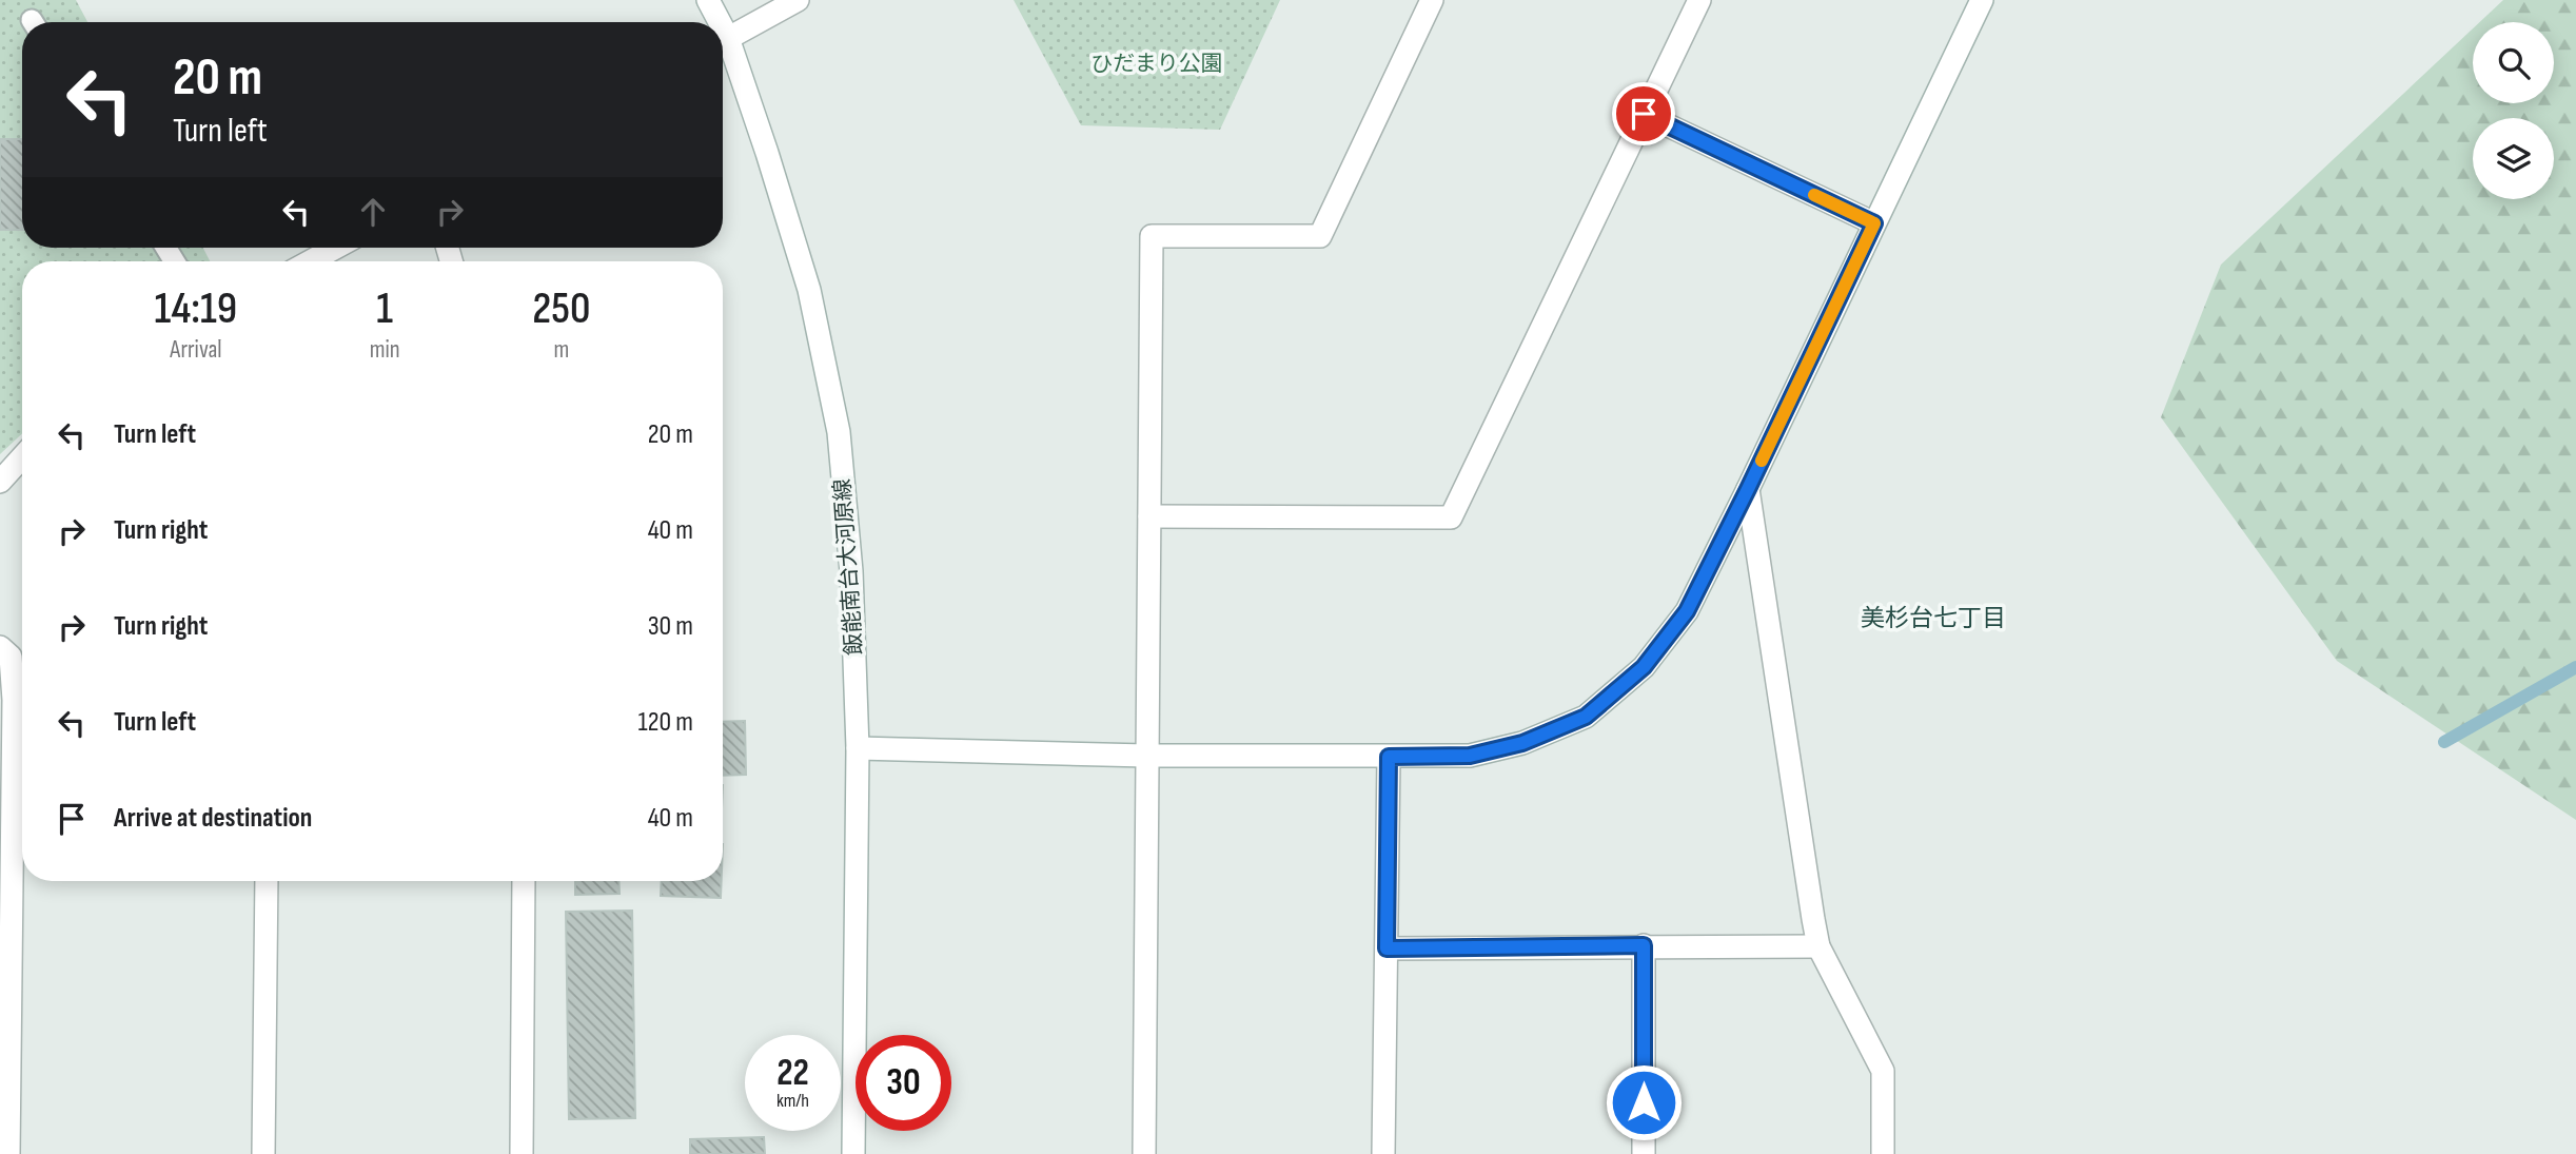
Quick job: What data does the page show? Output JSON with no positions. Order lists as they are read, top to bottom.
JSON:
{
  "streets": {
    "street": ["飯能南台大河原線"]
  },
  "districts": ["美杉台七丁目"],
  "parks": ["ひだまり公園"],
  "page": {
    "turn": ["20 m", "Turn left"],
    "eta": [
      "14:19",
      "Arrival",
      "1",
      "min",
      "250",
      "m"
    ],
    "list": [
      {
        "name": "Turn left",
        "value": "20 m"
      },
      {
        "name": "Turn right",
        "value": "40 m"
      },
      {
        "name": "Turn right",
        "value": "30 m"
      },
      {
        "name": "Turn left",
        "value": "120 m"
      },
      {
        "name": "Arrive at destination",
        "value": "40 m"
      }
    ],
    "speed": "22 km/h",
    "limit": "30"
  }
}
